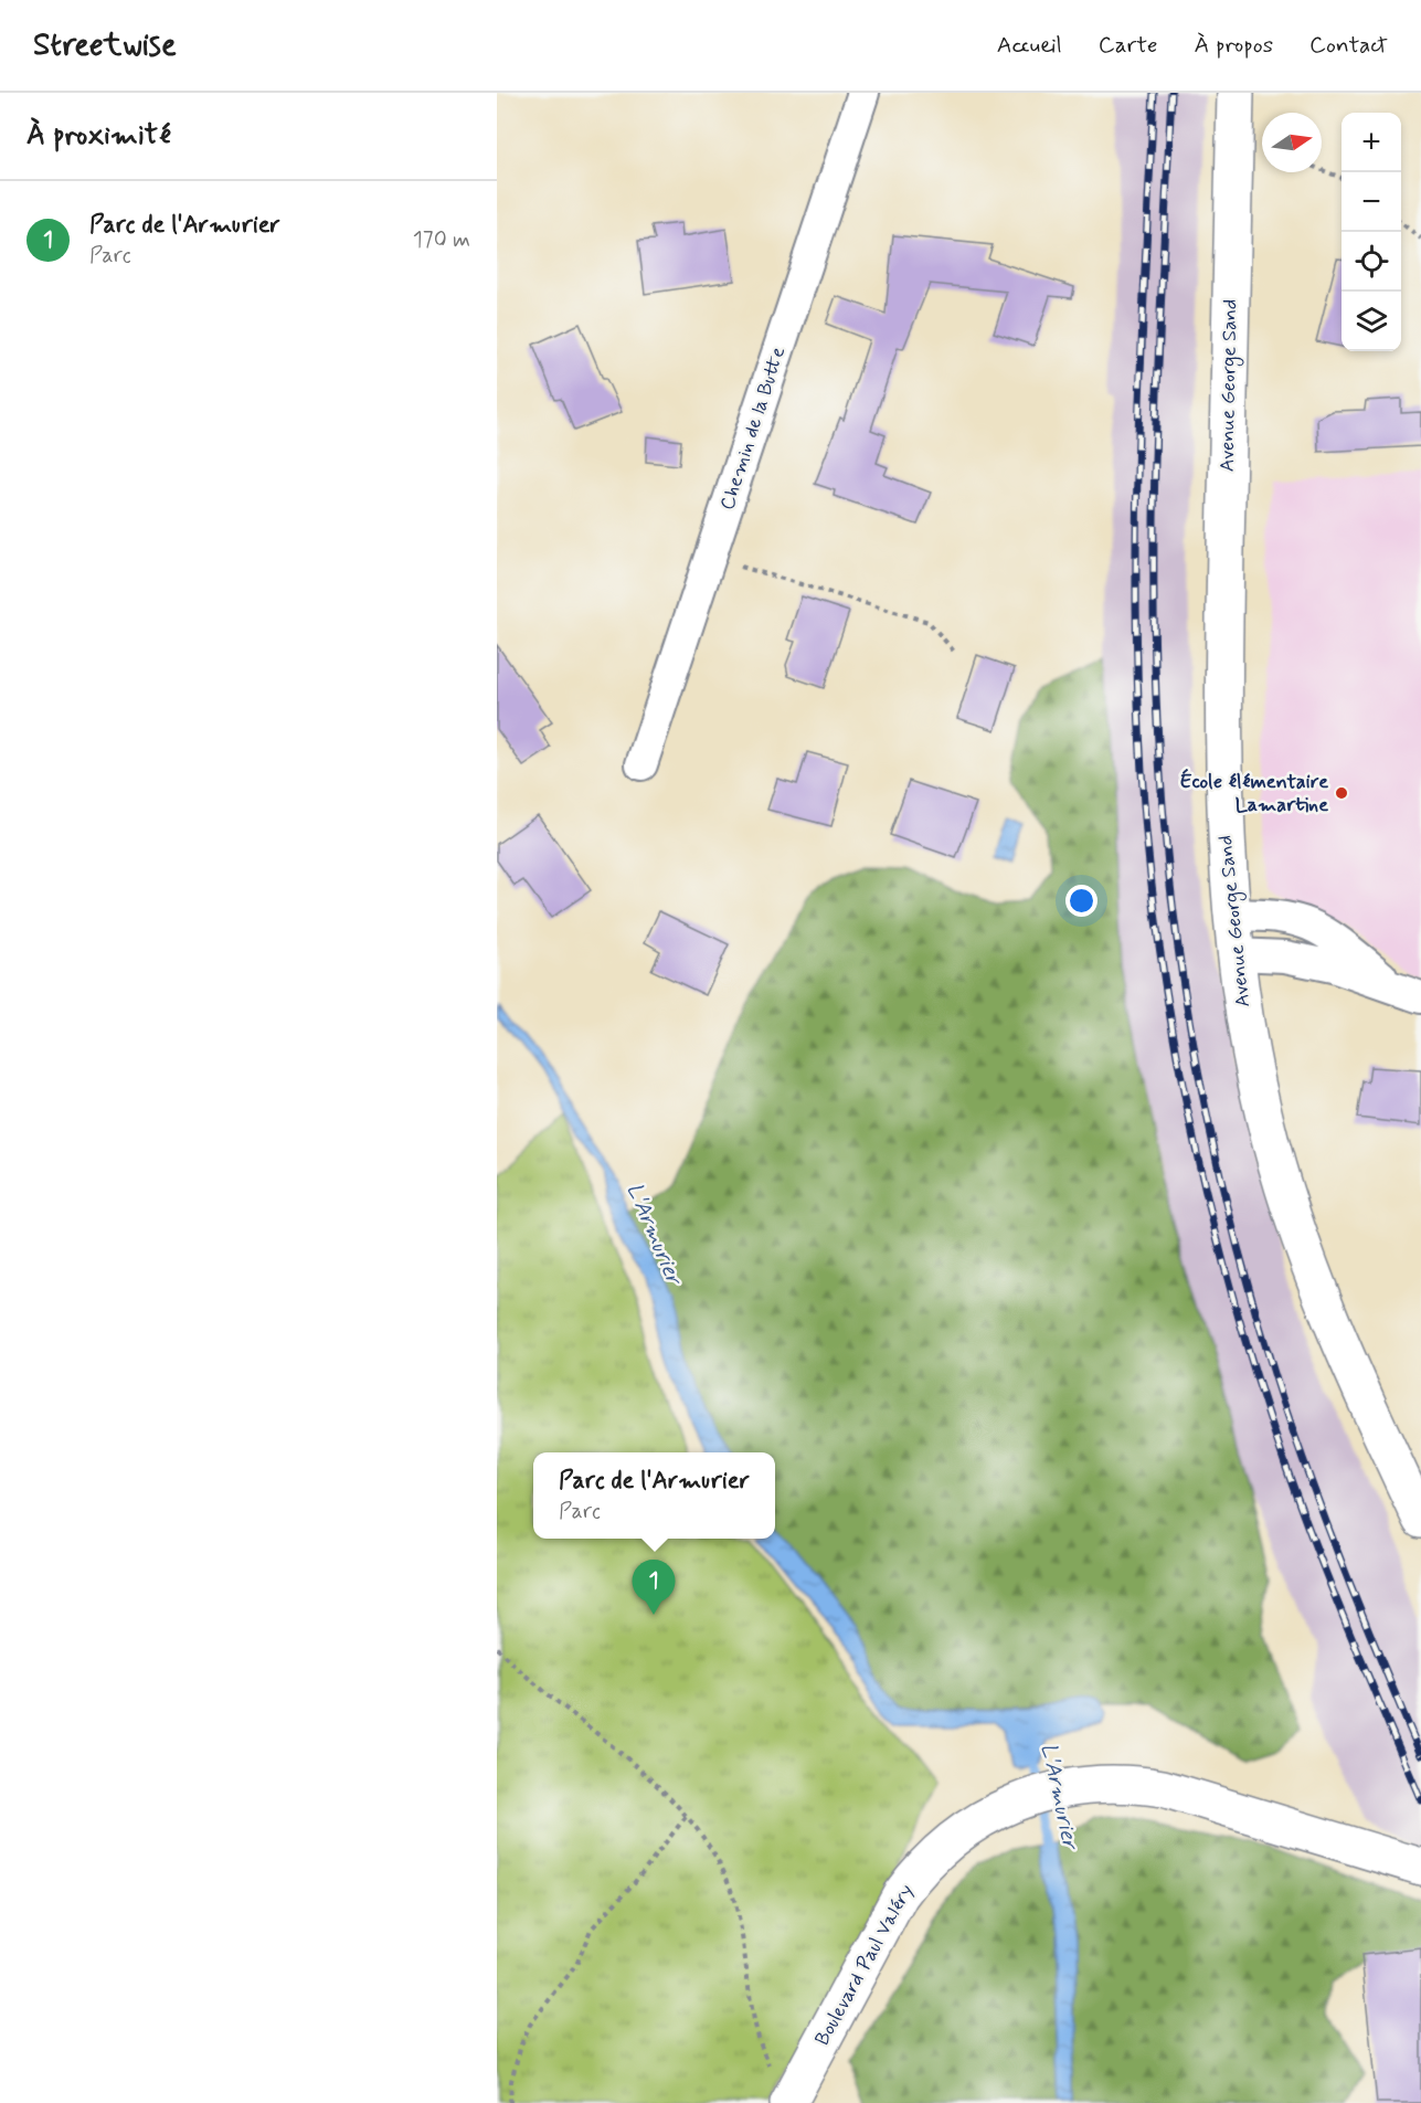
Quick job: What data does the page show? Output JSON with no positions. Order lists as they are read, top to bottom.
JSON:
{
  "streets": {
    "street": ["Avenue George Sand", "Chemin de la Butte", "Boulevard Paul Valéry"]
  },
  "water": ["L'Armurier"],
  "places": ["École élémentaire Lamartine"],
  "north": "right",
  "page": {
    "header": "Streetwise",
    "nav": [
      "Accueil",
      "Carte",
      "À propos",
      "Contact"
    ],
    "heading": "À proximité",
    "map_buttons": ["+", "−"],
    "list": [
      {
        "mark": "1",
        "name": "Parc de l'Armurier",
        "note": "Parc",
        "value": "170 m"
      }
    ],
    "popup": ["Parc de l'Armurier", "Parc"],
    "pins": "1"
  }
}
